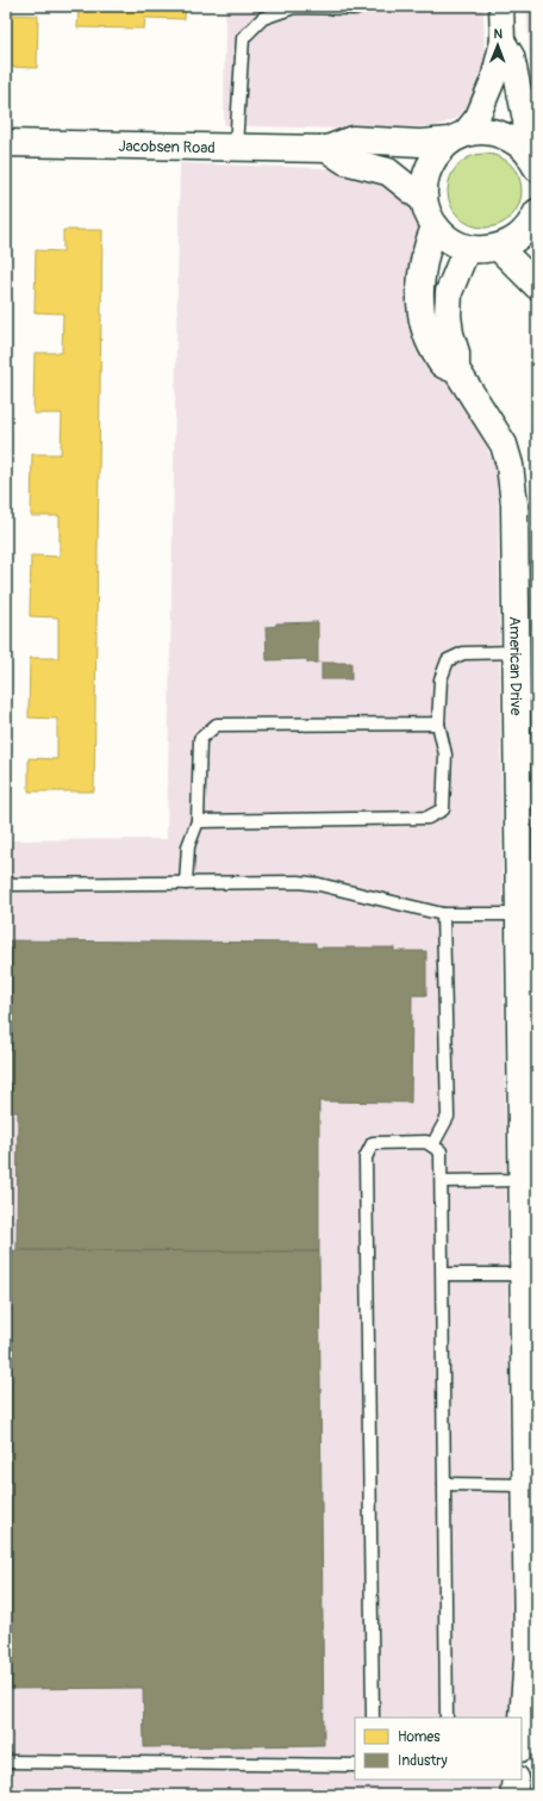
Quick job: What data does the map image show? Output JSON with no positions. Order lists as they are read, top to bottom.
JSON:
{
  "streets": {
    "street": ["Jacobsen Road", "American Drive"]
  },
  "legend": ["Homes", "Industry"],
  "north": "top"
}
